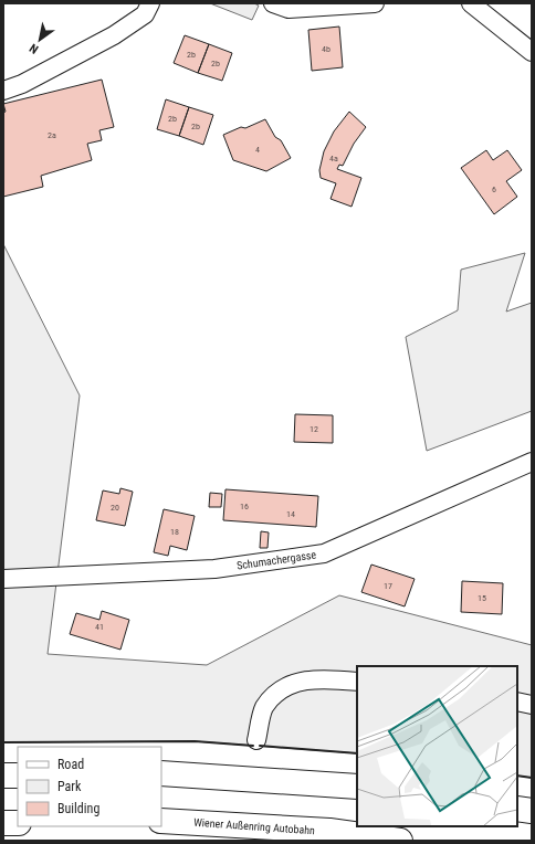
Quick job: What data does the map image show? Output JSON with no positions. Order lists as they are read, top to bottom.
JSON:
{
  "streets": {
    "highway": ["Wiener Außenring Autobahn"],
    "street": ["Schumachergasse"]
  },
  "house_numbers": [
    "4b",
    "2b",
    "2b",
    "2b",
    "2b",
    "2a",
    "4",
    "4a",
    "6",
    "12",
    "16",
    "20",
    "14",
    "18",
    "17",
    "15",
    "41"
  ],
  "legend": ["Road", "Park", "Building"],
  "north": "bottom left"
}
